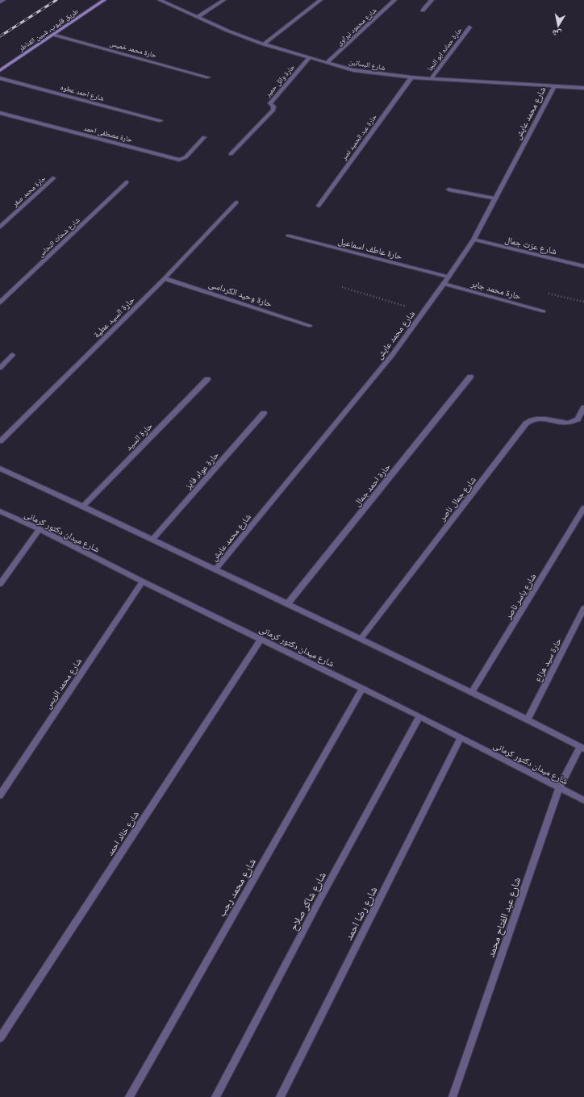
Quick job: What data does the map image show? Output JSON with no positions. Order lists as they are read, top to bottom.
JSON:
{
  "streets": {
    "main road": ["طريق قليوب, شبين القناطر"],
    "street": [
      "شارع محمود نبراوى",
      "حارة محمد خميس",
      "حارة حماده ابو النجا",
      "شارع البساتين",
      "حارة وائل حمير",
      "شارع احمد عطوه",
      "شارع محمد عايش",
      "حارة مصطفى احمد",
      "حارة عبد الحميد نصر",
      "حارة محمد صقر",
      "شارع شحات النحاس",
      "شارع عزت جمال",
      "حارة عاطف اسماعيل",
      "حارة محمد جابر",
      "حارة وحيد الكرداسى",
      "حارة السيد عطية",
      "حارة السيد",
      "حارة عواد فايز",
      "حارة احمد جمال",
      "شارع جمال ناصر",
      "شارع ميدان دكتور كرمانى",
      "شارع ياسر ناصر",
      "حارة سيد هزاع",
      "شارع محمد الريس",
      "شارع خالد احمد",
      "شارع محمد رجب",
      "شارع شاكر صلاح",
      "شارع رضا احمد",
      "شارع عبد الفتاح محمد"
    ]
  },
  "crossings": [
    ["شارع محمود نبراوى", "شارع البساتين"],
    ["طريق قليوب, شبين القناطر", "حارة محمد خميس"],
    ["حارة حماده ابو النجا", "شارع البساتين"],
    ["شارع البساتين", "حارة وائل حمير"],
    ["شارع البساتين", "شارع محمد عايش"],
    ["شارع البساتين", "حارة عبد الحميد نصر"],
    ["شارع محمد عايش", "شارع عزت جمال"],
    ["شارع محمد عايش", "حارة عاطف اسماعيل"],
    ["شارع محمد عايش", "حارة محمد جابر"],
    ["حارة وحيد الكرداسى", "حارة السيد عطية"],
    ["شارع ميدان دكتور كرمانى", "شارع محمد الريس"],
    ["شارع ميدان دكتور كرمانى", "شارع خالد احمد"],
    ["شارع ميدان دكتور كرمانى", "شارع محمد رجب"],
    ["شارع ميدان دكتور كرمانى", "شارع شاكر صلاح"],
    ["شارع ميدان دكتور كرمانى", "شارع رضا احمد"],
    ["شارع ميدان دكتور كرمانى", "شارع عبد الفتاح محمد"]
  ],
  "north": "bottom"
}
